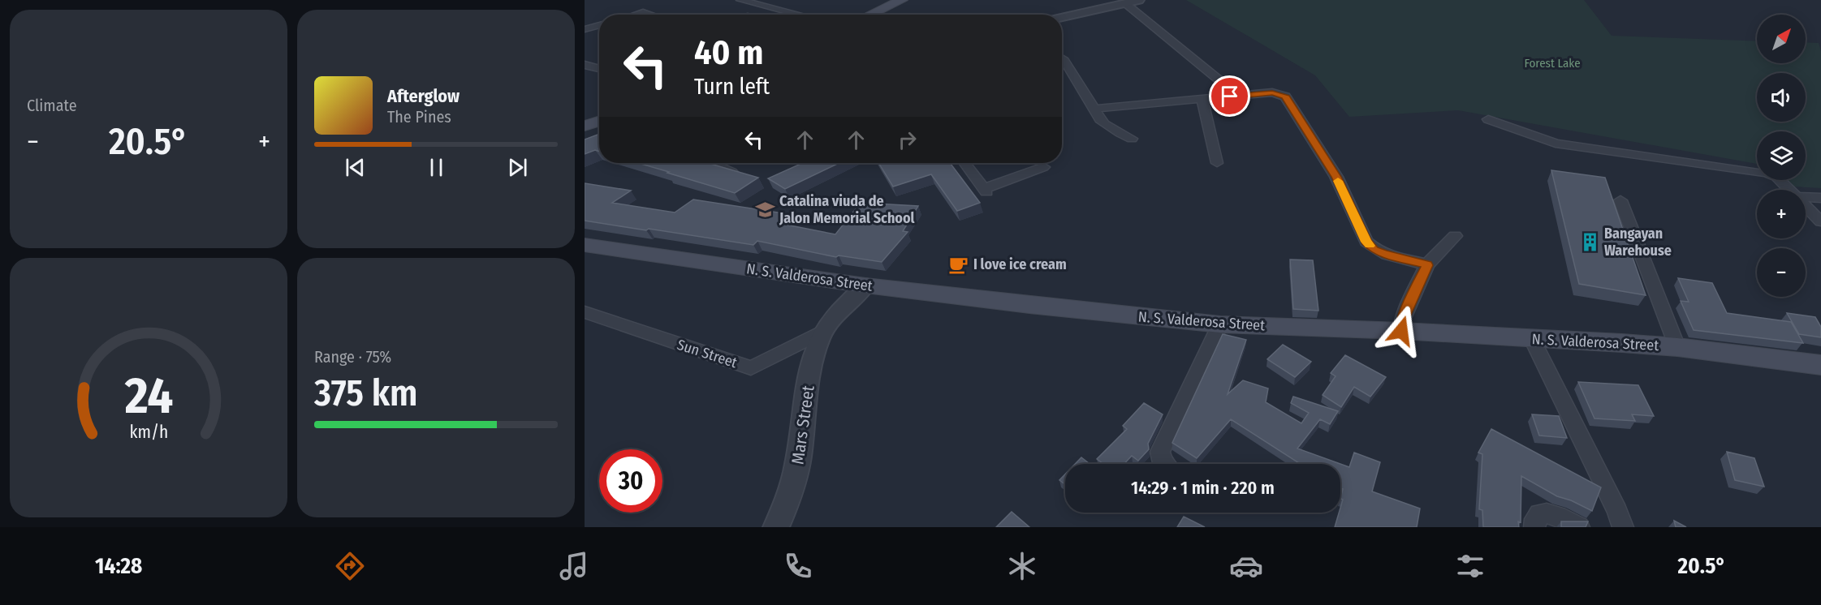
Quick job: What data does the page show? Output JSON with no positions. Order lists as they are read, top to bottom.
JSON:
{
  "streets": {
    "main road": ["N. S. Valderosa Street"],
    "street": ["Sun Street", "Mars Street"]
  },
  "crossings": [
    ["N. S. Valderosa Street", "Mars Street"],
    ["Sun Street", "Mars Street"]
  ],
  "parks": ["Forest Lake"],
  "places": {
    "school or university": ["Catalina viuda de Jalon Memorial School"],
    "building": ["Bangayan Warehouse"],
    "cafe": ["I love ice cream"]
  },
  "north": "top right",
  "page": {
    "tile": [
      "Climate",
      ["Range · 75%", "375 km"]
    ],
    "map_buttons": ["+", "−"],
    "turn": ["40 m", "Turn left"],
    "song": ["Afterglow", "The Pines"],
    "heat": ["−", "20.5°", "+"],
    "limit": "30",
    "trip": "14:29 · 1 min · 220 m",
    "tabs": ["14:28", "20.5°"],
    "gauge": ["24", "km/h"]
  }
}
